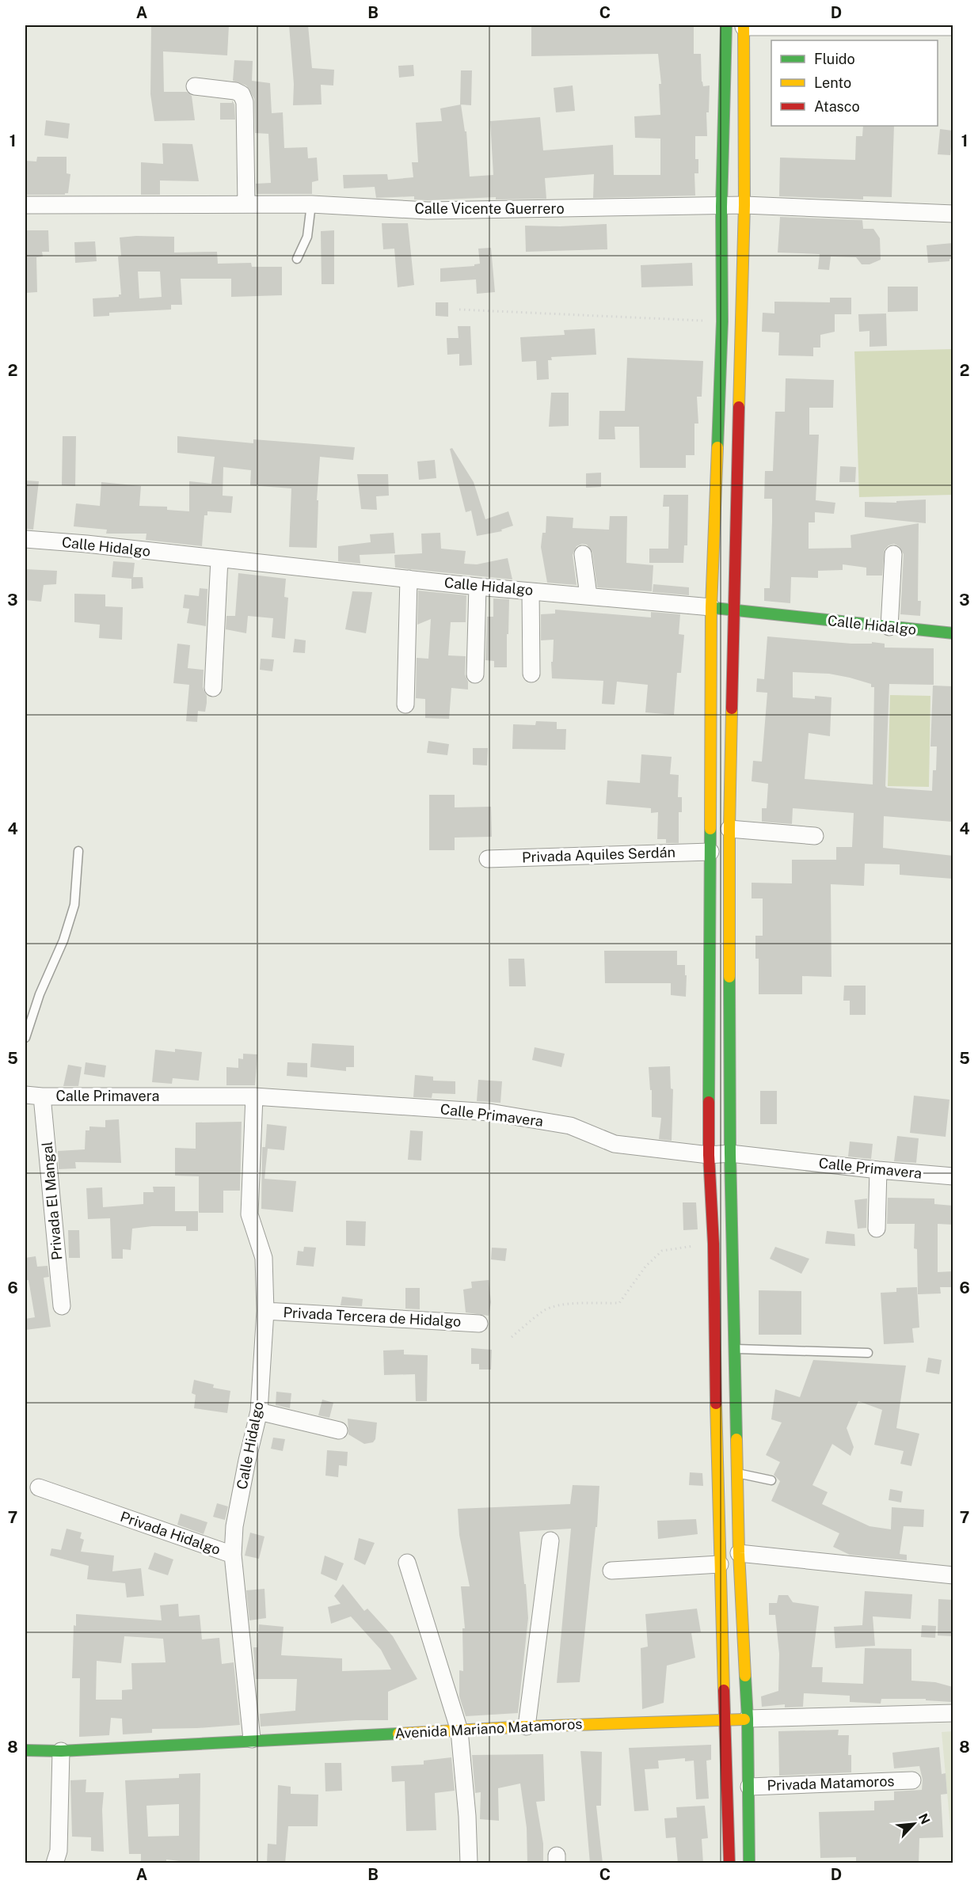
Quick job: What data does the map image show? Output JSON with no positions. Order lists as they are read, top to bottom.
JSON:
{
  "streets": {
    "main road": ["Calle Hidalgo", "Avenida Mariano Matamoros"],
    "street": [
      "Calle Vicente Guerrero",
      "Privada Aquiles Serdán",
      "Calle Primavera",
      "Privada El Mangal",
      "Privada Tercera de Hidalgo",
      "Privada Hidalgo",
      "Privada Matamoros"
    ]
  },
  "crossings": [
    ["Calle Hidalgo", "Calle Primavera"],
    ["Calle Hidalgo", "Privada Tercera de Hidalgo"],
    ["Calle Hidalgo", "Privada Hidalgo"],
    ["Calle Hidalgo", "Avenida Mariano Matamoros"],
    ["Calle Primavera", "Privada El Mangal"]
  ],
  "legend": ["Fluido", "Lento", "Atasco"],
  "north": "top right",
  "grid": {
    "columns": [
      "A",
      "B",
      "C",
      "D"
    ],
    "rows": [
      "1",
      "2",
      "3",
      "4",
      "5",
      "6",
      "7",
      "8"
    ]
  }
}
